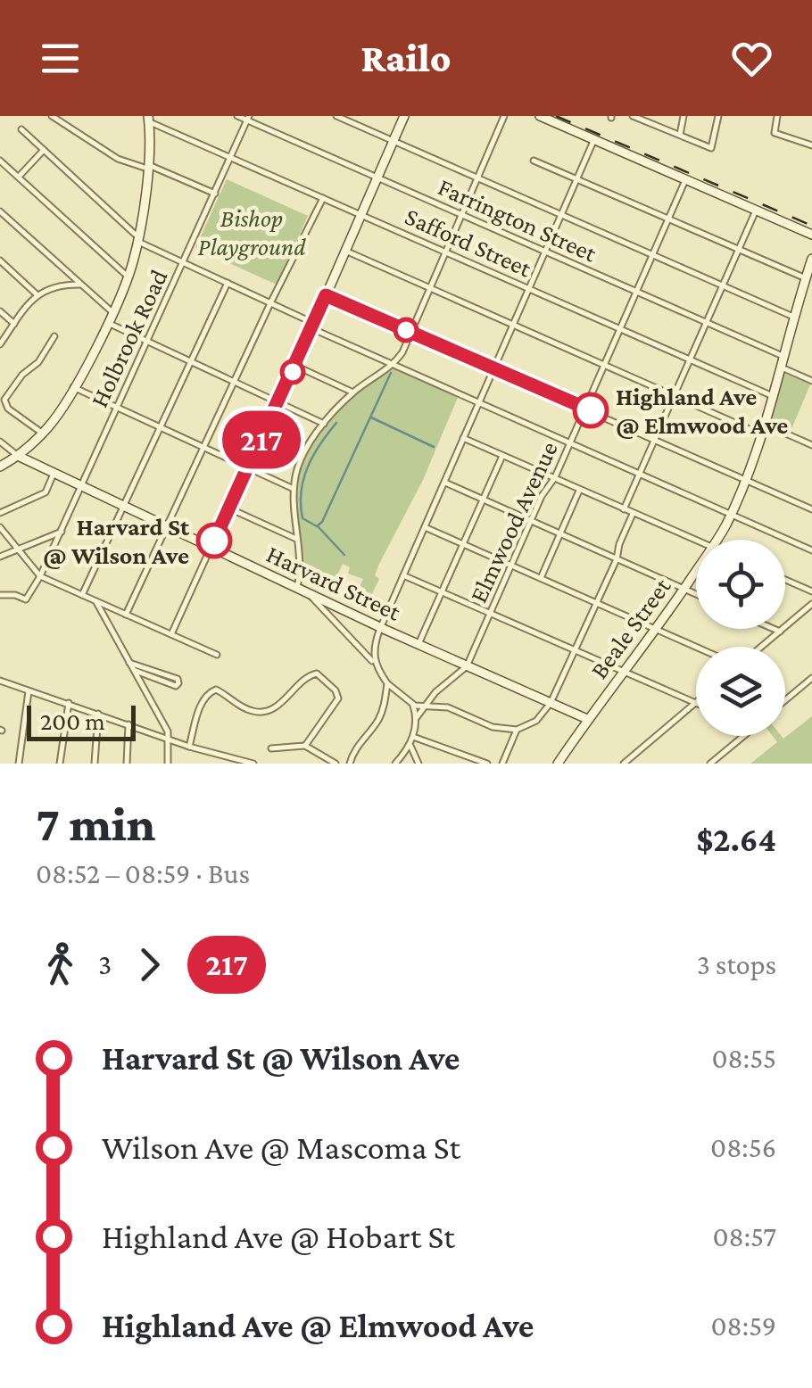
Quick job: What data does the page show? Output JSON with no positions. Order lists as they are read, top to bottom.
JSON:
{
  "streets": {
    "main road": ["Harvard Street", "Beale Street"],
    "street": [
      "Farrington Street",
      "Safford Street",
      "Holbrook Road",
      "Elmwood Avenue"
    ]
  },
  "crossings": [
    ["Farrington Street", "Holbrook Road"],
    ["Farrington Street", "Elmwood Avenue"],
    ["Farrington Street", "Beale Street"],
    ["Safford Street", "Holbrook Road"],
    ["Safford Street", "Elmwood Avenue"],
    ["Safford Street", "Beale Street"],
    ["Holbrook Road", "Harvard Street"],
    ["Elmwood Avenue", "Harvard Street"],
    ["Harvard Street", "Beale Street"]
  ],
  "parks": ["Bishop Playground"],
  "places": ["Highland Ave @ Elmwood Ave", "Harvard St @ Wilson Ave"],
  "lines": ["bus line 217"],
  "scale_bar": "200 m",
  "page": {
    "header": "Railo",
    "on_map": "217",
    "scale": "200 m",
    "heading": ["7 min", "08:52 – 08:59 · Bus", "$2.64"],
    "legs": ["3", "217", "3 stops"],
    "list": [
      {
        "name": "Harvard St @ Wilson Ave",
        "value": "08:55"
      },
      {
        "name": "Wilson Ave @ Mascoma St",
        "value": "08:56"
      },
      {
        "name": "Highland Ave @ Hobart St",
        "value": "08:57"
      },
      {
        "name": "Highland Ave @ Elmwood Ave",
        "value": "08:59"
      }
    ]
  }
}
